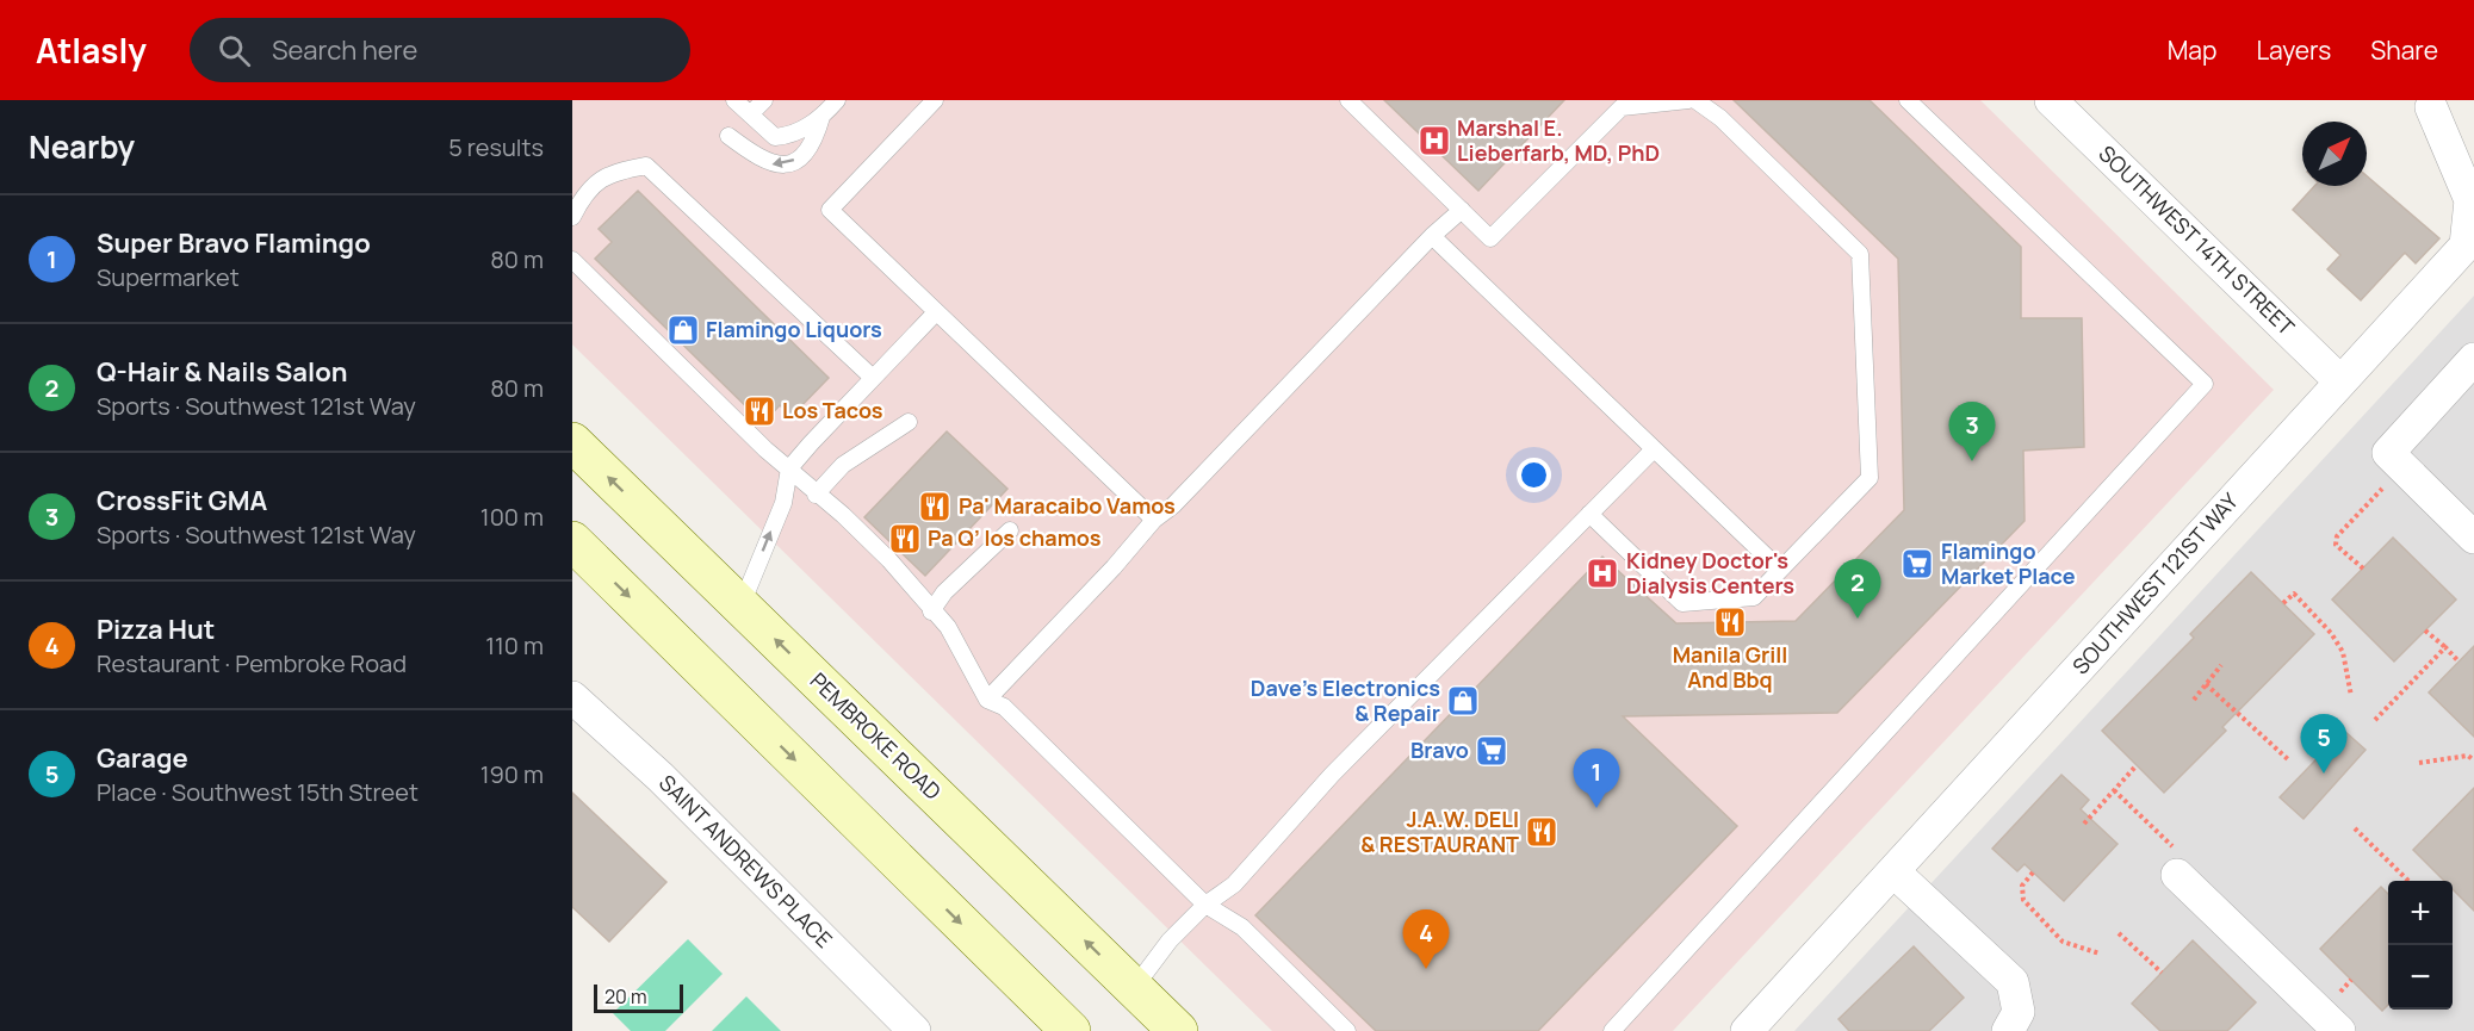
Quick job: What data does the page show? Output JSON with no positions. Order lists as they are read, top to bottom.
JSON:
{
  "streets": {
    "main road": ["PEMBROKE ROAD"],
    "street": ["SOUTHWEST 14TH STREET", "SOUTHWEST 121ST WAY", "SAINT ANDREWS PLACE"]
  },
  "crossings": [
    ["SOUTHWEST 14TH STREET", "SOUTHWEST 121ST WAY"]
  ],
  "places": {
    "hospital": ["Marshal E. Lieberfarb, MD, PhD", "Kidney Doctor's Dialysis Centers"],
    "shop": ["Flamingo Liquors", "Dave's Electronics & Repair"],
    "restaurant": [
      "Los Tacos",
      "Pa' Maracaibo Vamos",
      "Pa Q’ los chamos",
      "Manila Grill And Bbq",
      "J.A.W. DELI & RESTAURANT"
    ],
    "supermarket": ["Flamingo Market Place", "Bravo"]
  },
  "scale_bar": "20 m",
  "north": "top right",
  "page": {
    "header": "Atlasly",
    "search": "Search here",
    "nav": ["Map", "Layers", "Share"],
    "heading": ["Nearby", "5 results"],
    "list": [
      {
        "mark": "1",
        "name": "Super Bravo Flamingo",
        "note": "Supermarket",
        "value": "80 m"
      },
      {
        "mark": "2",
        "name": "Q-Hair & Nails Salon",
        "note": "Sports · Southwest 121st Way",
        "value": "80 m"
      },
      {
        "mark": "3",
        "name": "CrossFit GMA",
        "note": "Sports · Southwest 121st Way",
        "value": "100 m"
      },
      {
        "mark": "4",
        "name": "Pizza Hut",
        "note": "Restaurant · Pembroke Road",
        "value": "110 m"
      },
      {
        "mark": "5",
        "name": "Garage",
        "note": "Place · Southwest 15th Street",
        "value": "190 m"
      }
    ],
    "pins": [
      "3",
      "2",
      "5",
      "1",
      "4"
    ],
    "map_buttons": ["+", "−"],
    "scale": "20 m"
  }
}
